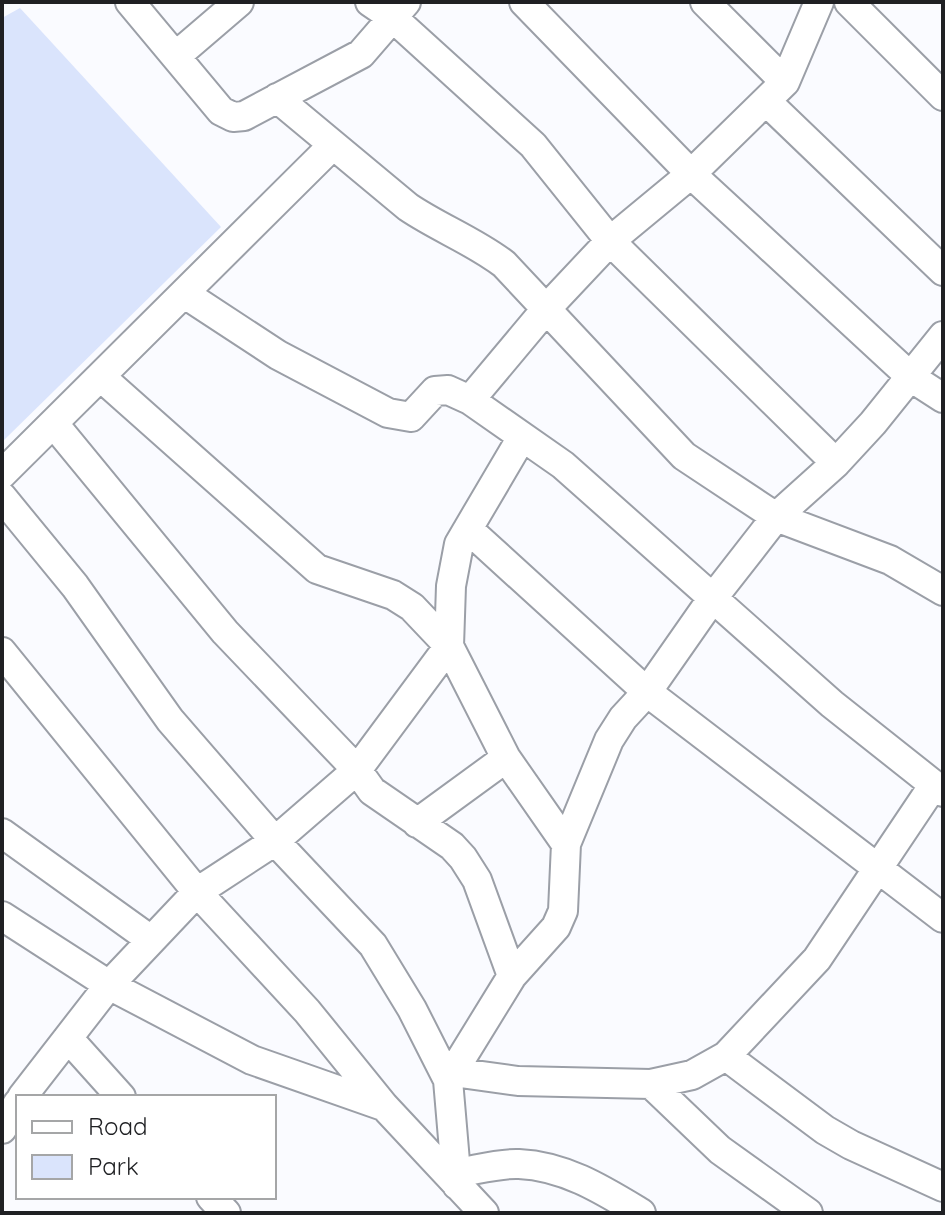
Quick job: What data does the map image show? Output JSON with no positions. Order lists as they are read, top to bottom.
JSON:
{
  "legend": ["Road", "Park"]
}
